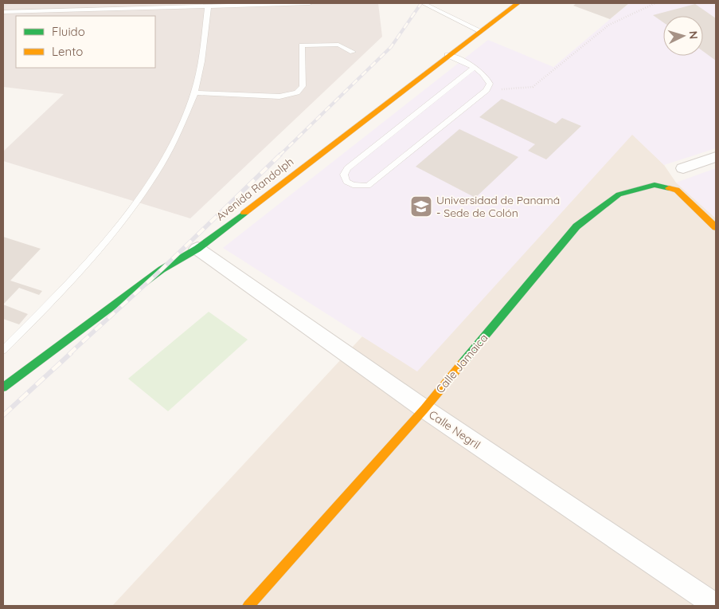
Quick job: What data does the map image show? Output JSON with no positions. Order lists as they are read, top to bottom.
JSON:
{
  "streets": {
    "main road": ["Avenida Randolph", "Calle Jamaica"],
    "street": ["Calle Negril"]
  },
  "crossings": [
    ["Avenida Randolph", "Calle Negril"],
    ["Calle Jamaica", "Calle Negril"]
  ],
  "places": {
    "school or university": ["Universidad de Panamá - Sede de Colón"]
  },
  "legend": ["Fluido", "Lento"],
  "north": "right"
}
